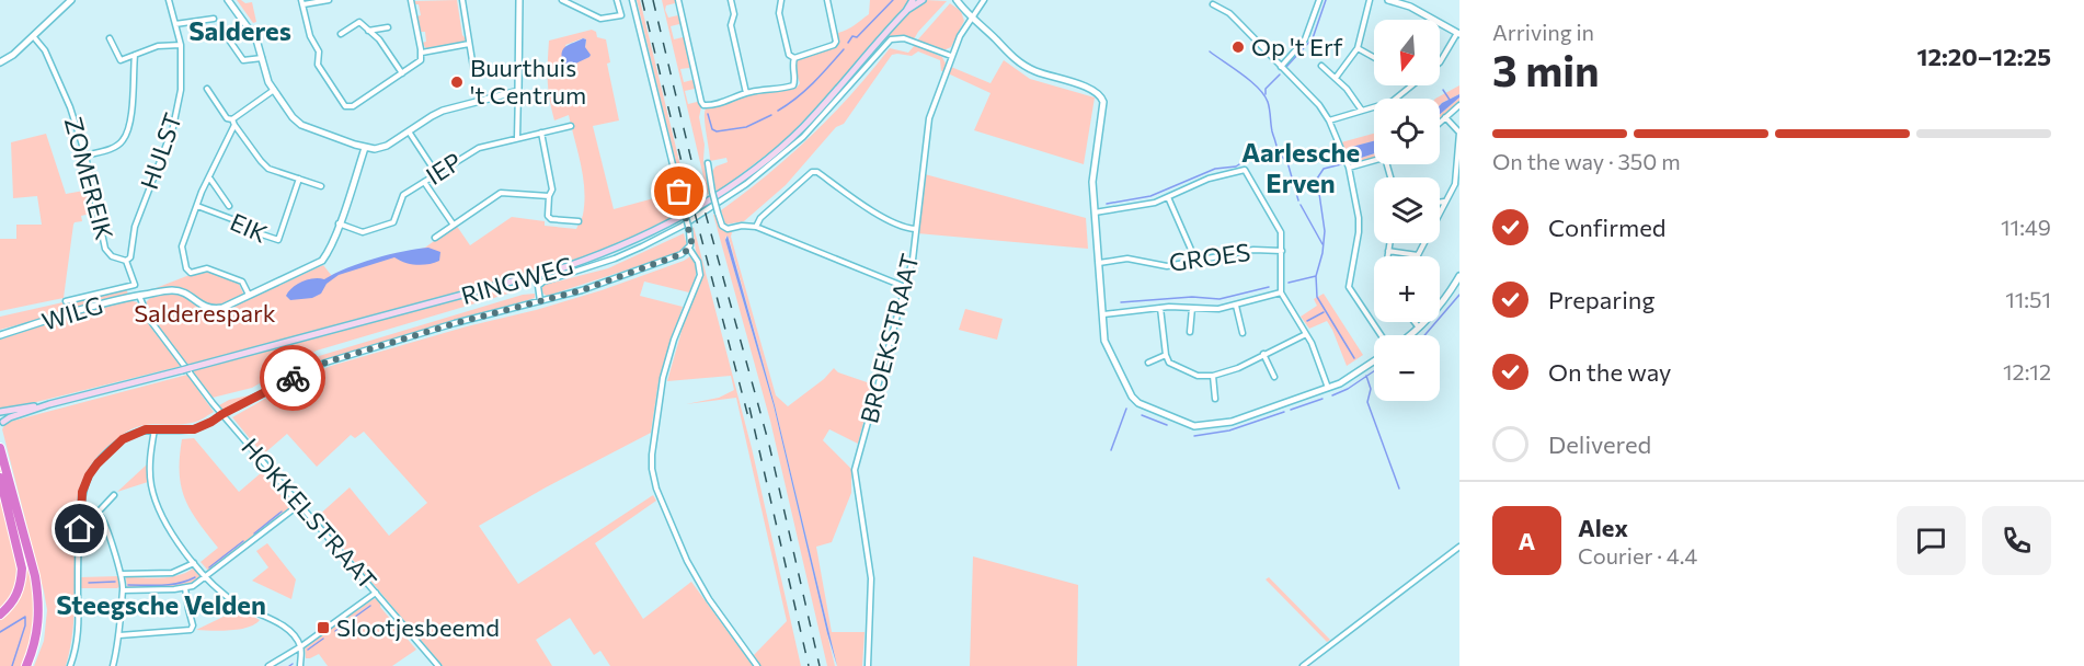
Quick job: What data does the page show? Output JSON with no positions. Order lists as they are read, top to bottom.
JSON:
{
  "streets": {
    "main road": ["RINGWEG"],
    "street": [
      "HULST",
      "IEP",
      "ZOMEREIK",
      "EIK",
      "GROES",
      "WILG",
      "BROEKSTRAAT",
      "HOKKELSTRAAT"
    ]
  },
  "crossings": [
    ["HULST", "ZOMEREIK"],
    ["IEP", "WILG"],
    ["WILG", "HOKKELSTRAAT"]
  ],
  "districts": ["Salderes", "Aarlesche Erven", "Steegsche Velden"],
  "parks": ["Salderespark"],
  "places": {
    "other": ["Op 't Erf", "Buurthuis 't Centrum"],
    "transit": ["Slootjesbeemd"]
  },
  "north": "bottom",
  "page": {
    "heading": ["3 min", "Arriving in", "12:20–12:25"],
    "panel": ["Alex", "Courier · 4.4"],
    "map_buttons": ["+", "−"],
    "bar": "On the way · 350 m",
    "list": [
      ["Confirmed", "11:49"],
      ["Preparing", "11:51"],
      ["On the way", "12:12"],
      "Delivered"
    ],
    "round": "A"
  }
}
